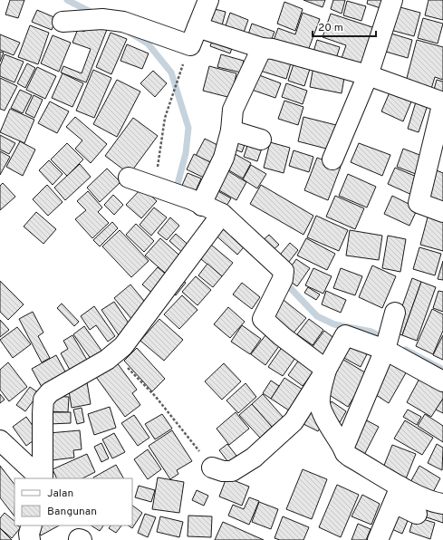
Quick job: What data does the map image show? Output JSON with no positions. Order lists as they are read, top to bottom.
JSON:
{
  "legend": ["Jalan", "Bangunan"],
  "scale_bar": "20 m"
}
